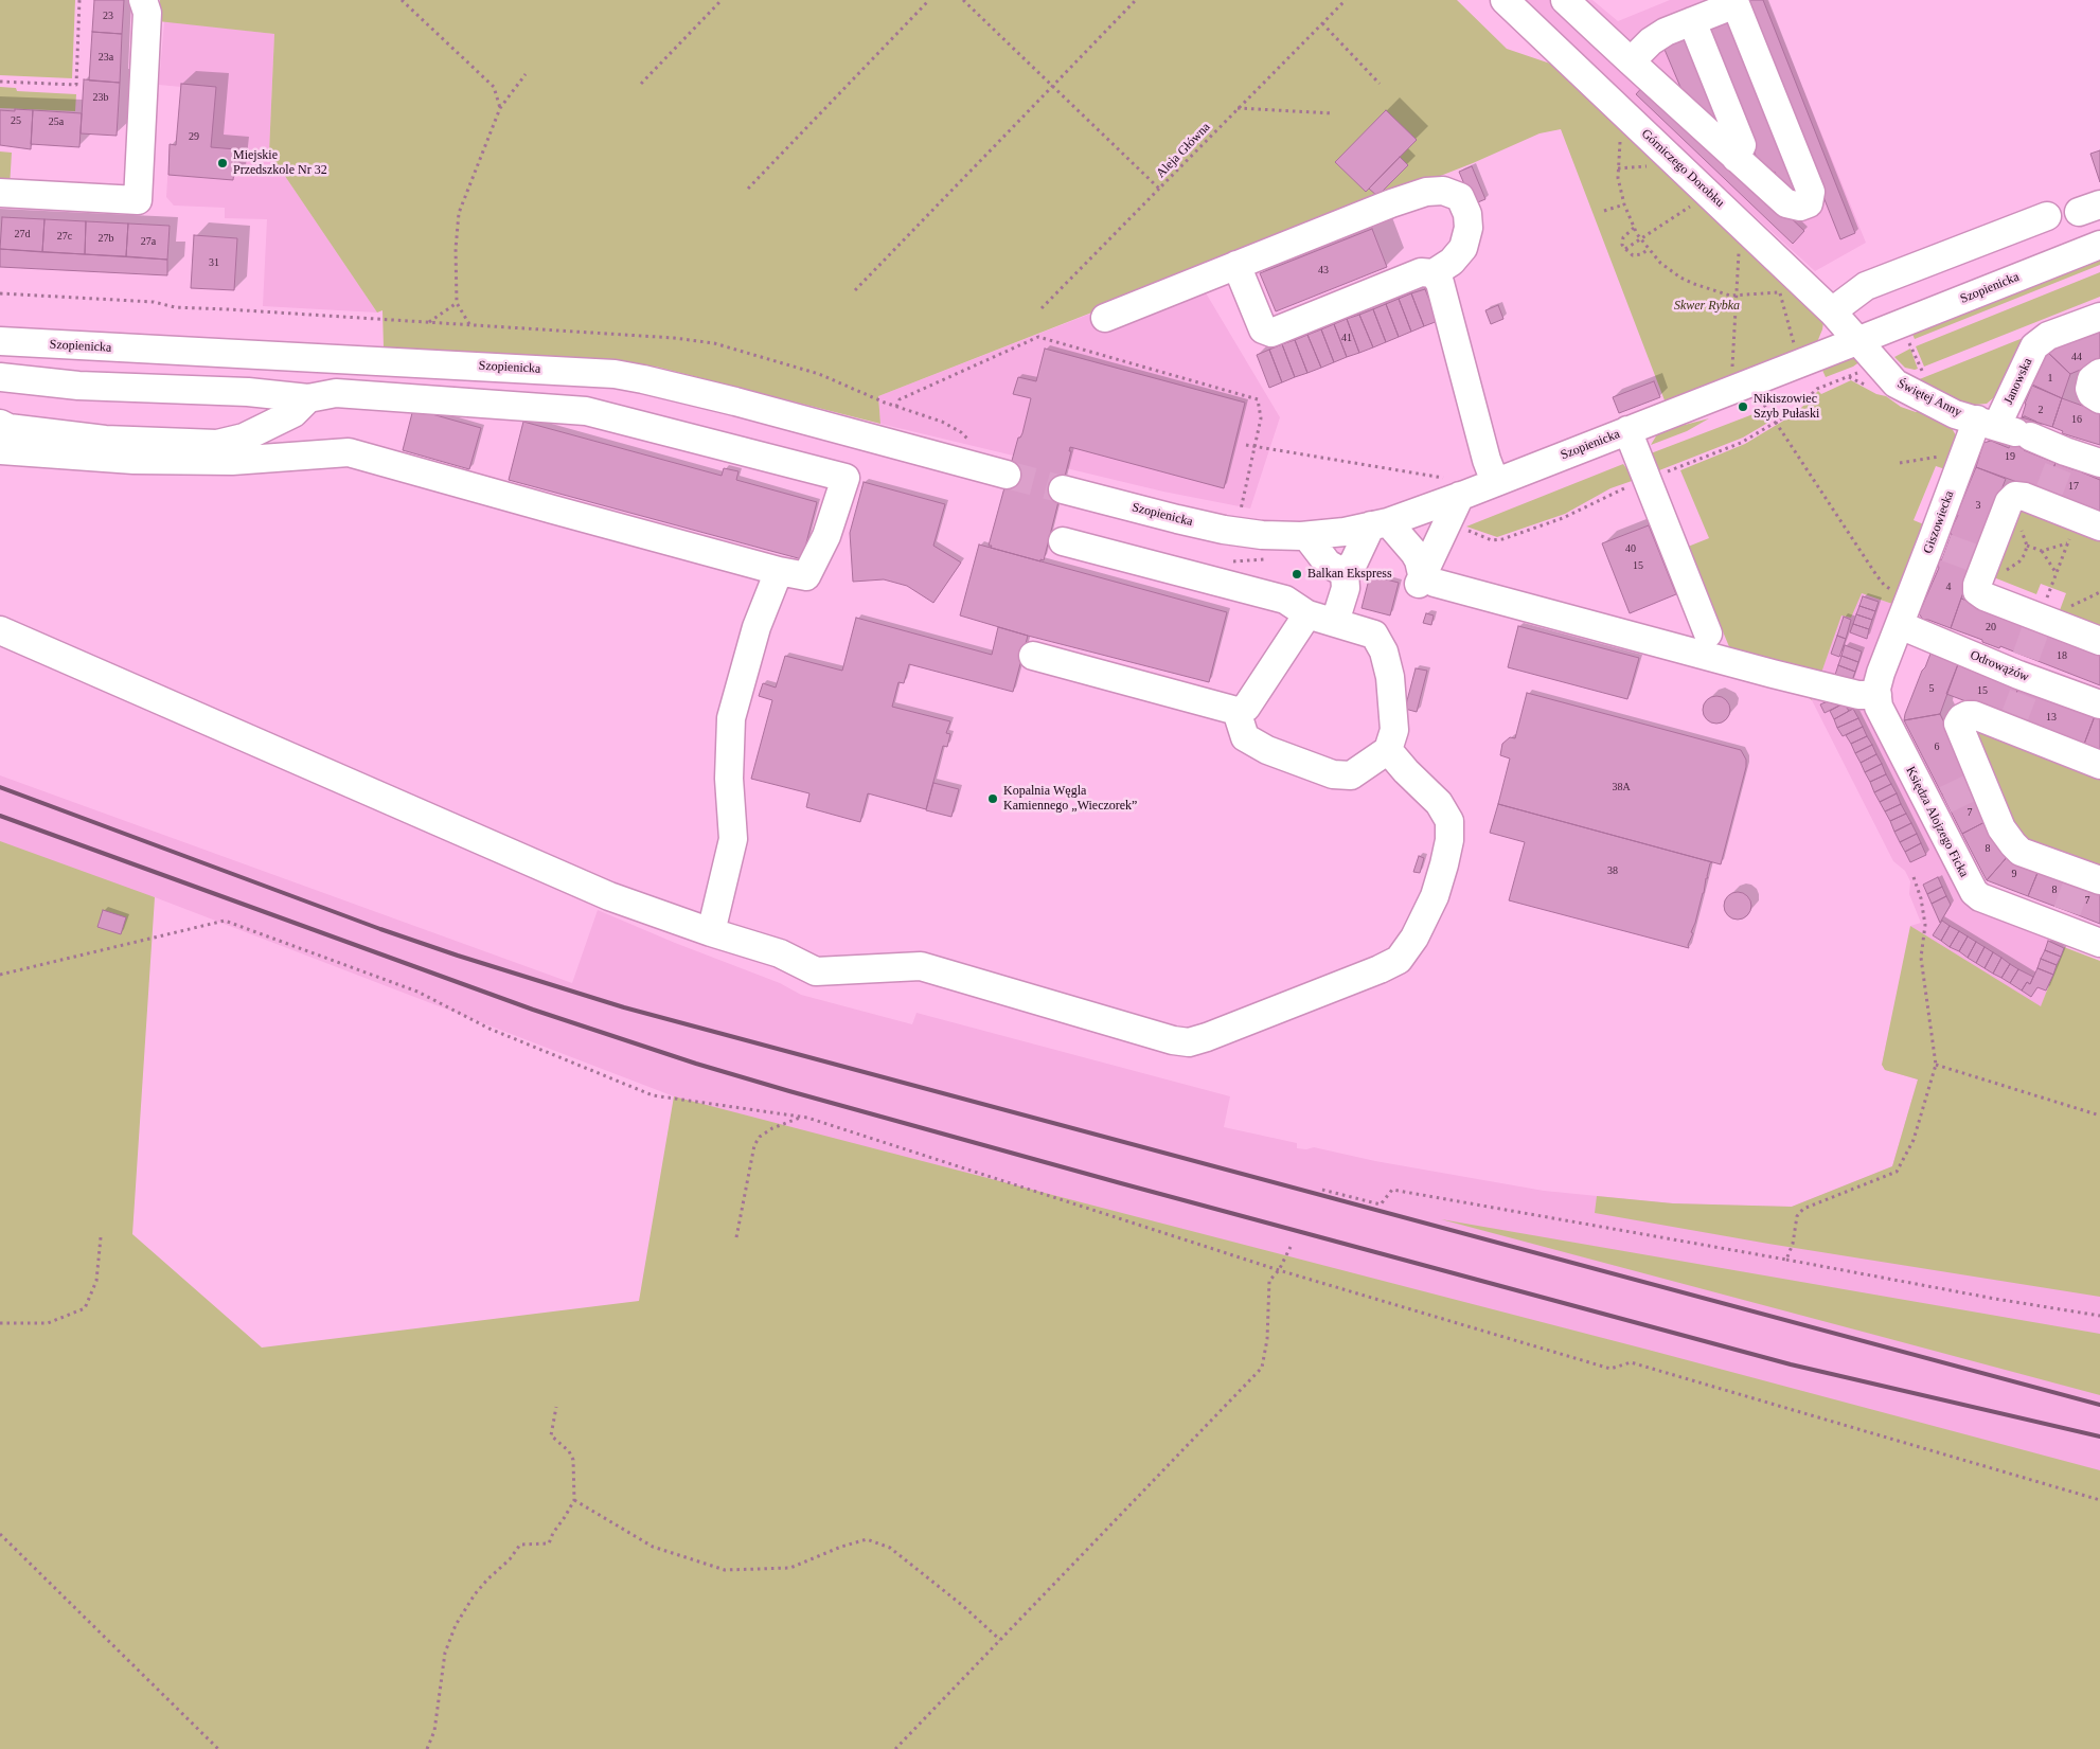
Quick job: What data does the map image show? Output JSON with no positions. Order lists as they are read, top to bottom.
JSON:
{
  "streets": {
    "street": [
      "Górniczego Dorobku",
      "Szopienicka",
      "Janowska",
      "Świętej Anny",
      "Giszowiecka",
      "Odrowążów",
      "Księdza Alojzego Ficka"
    ],
    "path": ["Aleja Główna"]
  },
  "crossings": [
    ["Górniczego Dorobku", "Szopienicka"],
    ["Górniczego Dorobku", "Świętej Anny"],
    ["Szopienicka", "Świętej Anny"],
    ["Janowska", "Świętej Anny"],
    ["Janowska", "Giszowiecka"],
    ["Świętej Anny", "Giszowiecka"],
    ["Giszowiecka", "Odrowążów"],
    ["Giszowiecka", "Księdza Alojzego Ficka"],
    ["Odrowążów", "Księdza Alojzego Ficka"]
  ],
  "parks": ["Skwer Rybka"],
  "places": [
    "Miejskie Przedszkole Nr 32",
    "Nikiszowiec Szyb Pułaski",
    "Balkan Ekspress",
    "Kopalnia Węgla Kamiennego „Wieczorek”"
  ],
  "house_numbers": [
    "23",
    "23a",
    "23b",
    "25",
    "25a",
    "29",
    "27d",
    "27c",
    "27b",
    "27a",
    "31",
    "43",
    "41",
    "44",
    "1",
    "2",
    "16",
    "19",
    "17",
    "3",
    "40",
    "15",
    "4",
    "20",
    "18",
    "5",
    "15",
    "13",
    "6",
    "38A",
    "7",
    "8",
    "38",
    "9",
    "8",
    "7"
  ]
}
